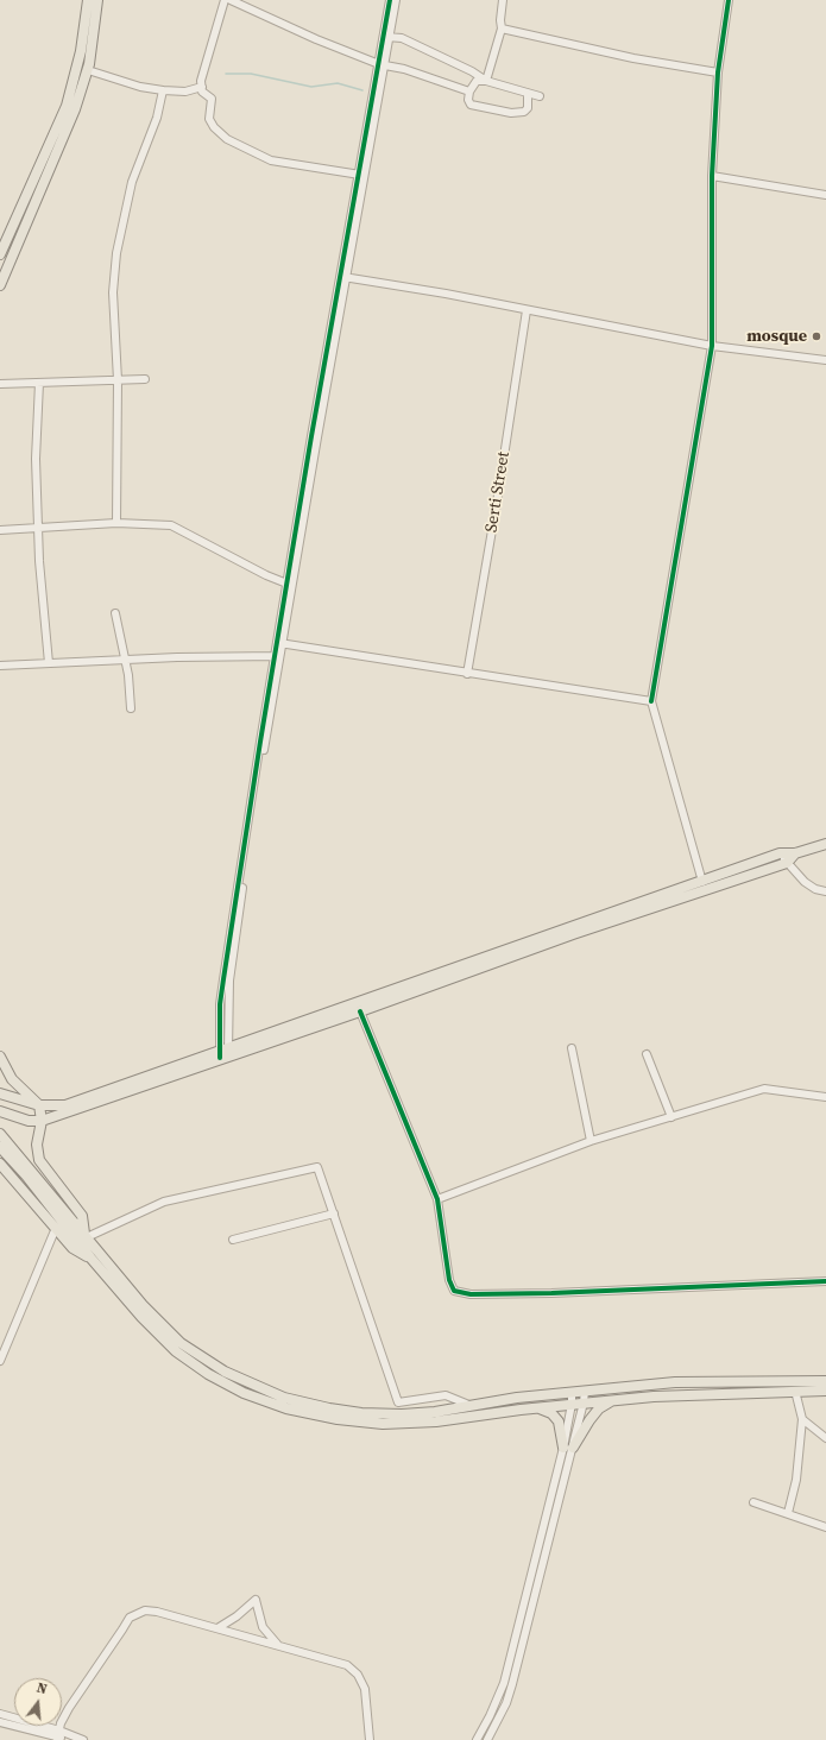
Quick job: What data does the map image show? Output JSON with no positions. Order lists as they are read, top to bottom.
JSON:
{
  "streets": {
    "street": ["Serti Street"]
  },
  "places": ["mosque"],
  "north": "top"
}
